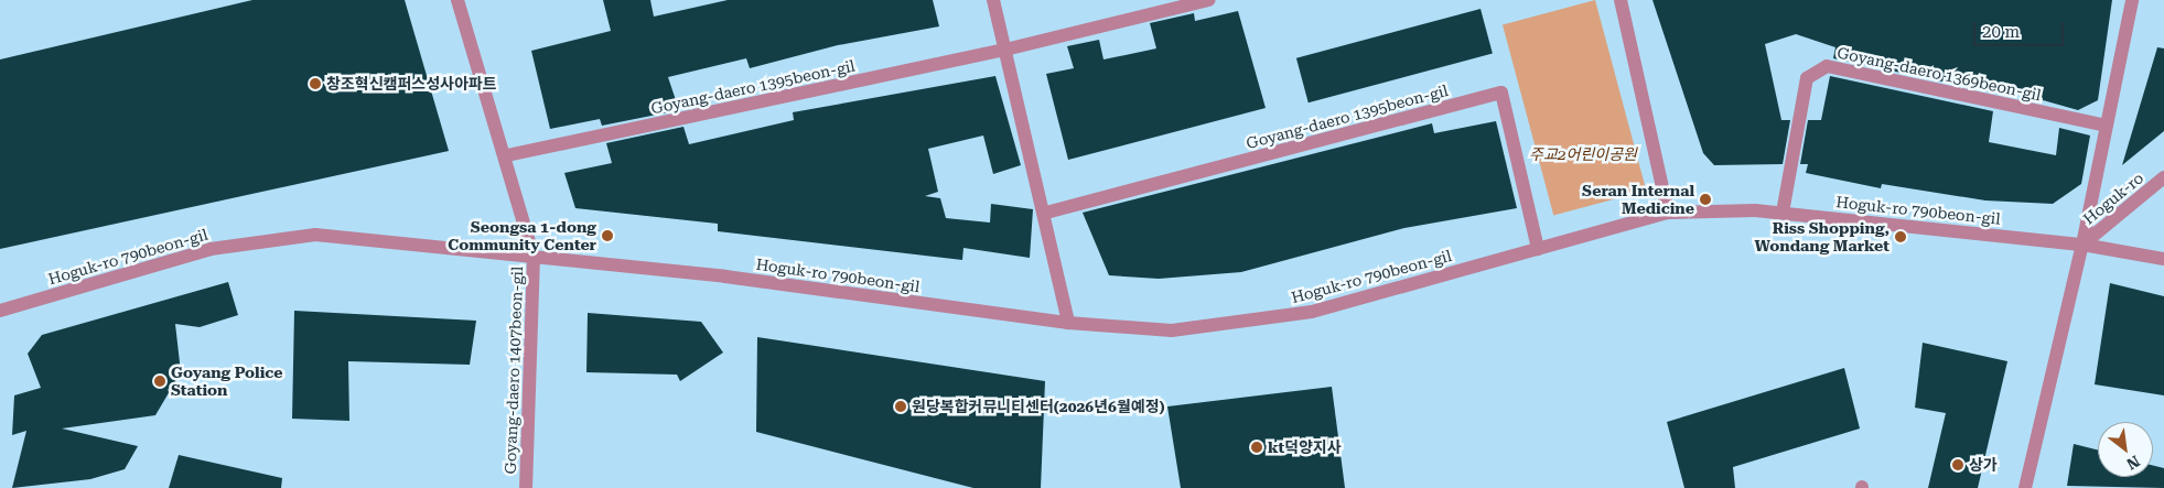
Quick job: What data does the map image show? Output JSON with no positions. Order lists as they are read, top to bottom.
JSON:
{
  "streets": {
    "street": [
      "Goyang-daero 1369beon-gil",
      "Goyang-daero 1395beon-gil",
      "Hoguk-ro",
      "Hoguk-ro 790beon-gil",
      "Goyang-daero 1407beon-gil"
    ]
  },
  "crossings": [
    ["Goyang-daero 1369beon-gil", "Hoguk-ro 790beon-gil"],
    ["Goyang-daero 1395beon-gil", "Hoguk-ro 790beon-gil"],
    ["Goyang-daero 1395beon-gil", "Goyang-daero 1407beon-gil"],
    ["Hoguk-ro", "Hoguk-ro 790beon-gil"],
    ["Hoguk-ro 790beon-gil", "Goyang-daero 1407beon-gil"]
  ],
  "parks": ["주교2어린이공원"],
  "places": [
    "창조혁신캠퍼스성사아파트",
    "Seran Internal Medicine",
    "Seongsa 1-dong Community Center",
    "Riss Shopping, Wondang Market",
    "Goyang Police Station",
    "원당복합커뮤니티센터(2026년6월예정)",
    "kt덕양지사",
    "상가"
  ],
  "scale_bar": "20 m",
  "north": "bottom right"
}
